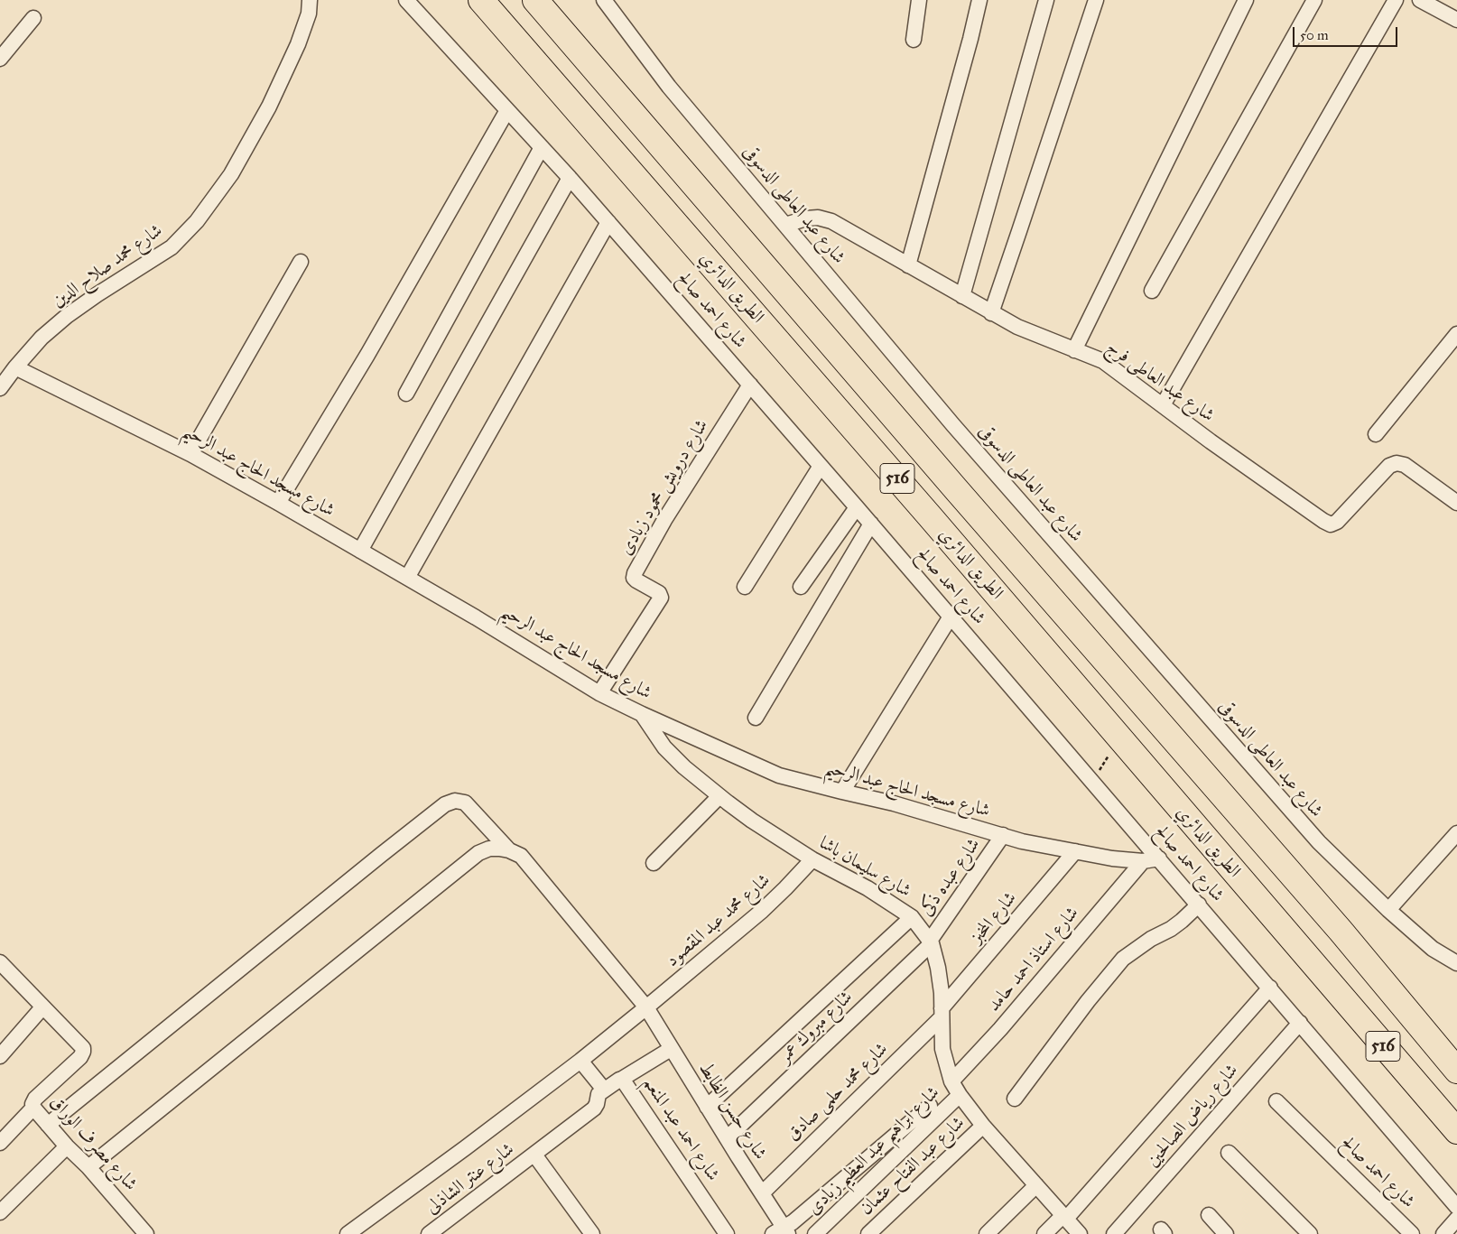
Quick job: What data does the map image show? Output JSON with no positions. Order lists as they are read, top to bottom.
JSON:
{
  "streets": {
    "highway": ["الطريق الدائري", "516"],
    "street": [
      "شارع عبد العاطى الدسوقى",
      "شارع محمد صلاح الدين",
      "شارع احمد صالح",
      "شارع عبد العاطى فرج",
      "شارع مسجد الحاج عبد الرحيم",
      "شارع درويش محمود زبادى",
      "شارع سليمان باشا",
      "شارع عبده ذكى",
      "شارع المخبز",
      "شارع محمد عبد المقصود",
      "شارع استاذ احمد حامد",
      "شارع مبروك عمر",
      "شارع محمد حلمى صادق",
      "شارع حسن الظابط",
      "شارع رياض الصالحين",
      "شارع احمد عبد المنعم",
      "شارع مصرف الوراق",
      "شارع ابراهيم عبد العظيم زبادى",
      "شارع عبد الفتاح عثمان",
      "شارع عنتر الشاذلى"
    ]
  },
  "crossings": [
    ["شارع عبد العاطى الدسوقى", "شارع عبد العاطى فرج"],
    ["شارع محمد صلاح الدين", "شارع مسجد الحاج عبد الرحيم"],
    ["شارع احمد صالح", "شارع مسجد الحاج عبد الرحيم"],
    ["شارع احمد صالح", "شارع درويش محمود زبادى"],
    ["شارع احمد صالح", "شارع رياض الصالحين"],
    ["شارع مسجد الحاج عبد الرحيم", "شارع درويش محمود زبادى"],
    ["شارع مسجد الحاج عبد الرحيم", "شارع سليمان باشا"],
    ["شارع مسجد الحاج عبد الرحيم", "شارع عبده ذكى"],
    ["شارع مسجد الحاج عبد الرحيم", "شارع المخبز"],
    ["شارع مسجد الحاج عبد الرحيم", "شارع استاذ احمد حامد"],
    ["شارع سليمان باشا", "شارع عبده ذكى"],
    ["شارع سليمان باشا", "شارع المخبز"],
    ["شارع سليمان باشا", "شارع محمد عبد المقصود"],
    ["شارع سليمان باشا", "شارع استاذ احمد حامد"],
    ["شارع سليمان باشا", "شارع مبروك عمر"],
    ["شارع سليمان باشا", "شارع محمد حلمى صادق"],
    ["شارع سليمان باشا", "شارع ابراهيم عبد العظيم زبادى"],
    ["شارع سليمان باشا", "شارع عبد الفتاح عثمان"],
    ["شارع عبده ذكى", "شارع مبروك عمر"],
    ["شارع المخبز", "شارع محمد حلمى صادق"],
    ["شارع محمد عبد المقصود", "شارع حسن الظابط"],
    ["شارع مبروك عمر", "شارع حسن الظابط"],
    ["شارع محمد حلمى صادق", "شارع حسن الظابط"],
    ["شارع حسن الظابط", "شارع مصرف الوراق"]
  ],
  "scale_bar": "50 m"
}
